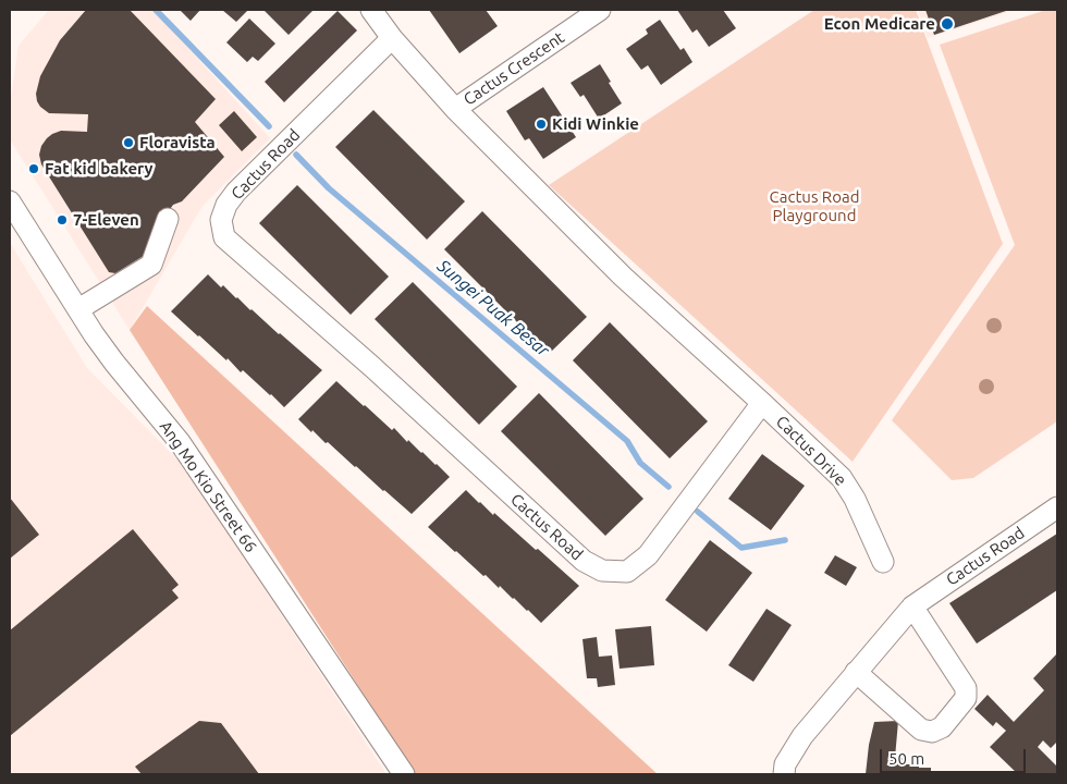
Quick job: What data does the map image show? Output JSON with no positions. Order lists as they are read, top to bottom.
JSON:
{
  "streets": {
    "street": [
      "Cactus Crescent",
      "Cactus Road",
      "Cactus Drive",
      "Ang Mo Kio Street 66"
    ]
  },
  "crossings": [
    ["Cactus Road", "Cactus Drive"]
  ],
  "water": ["Sungei Puak Besar"],
  "parks": ["Cactus Road Playground"],
  "places": [
    "Econ Medicare",
    "Kidi Winkie",
    "Floravista",
    "Fat kid bakery",
    "7-Eleven"
  ],
  "scale_bar": "50 m"
}
